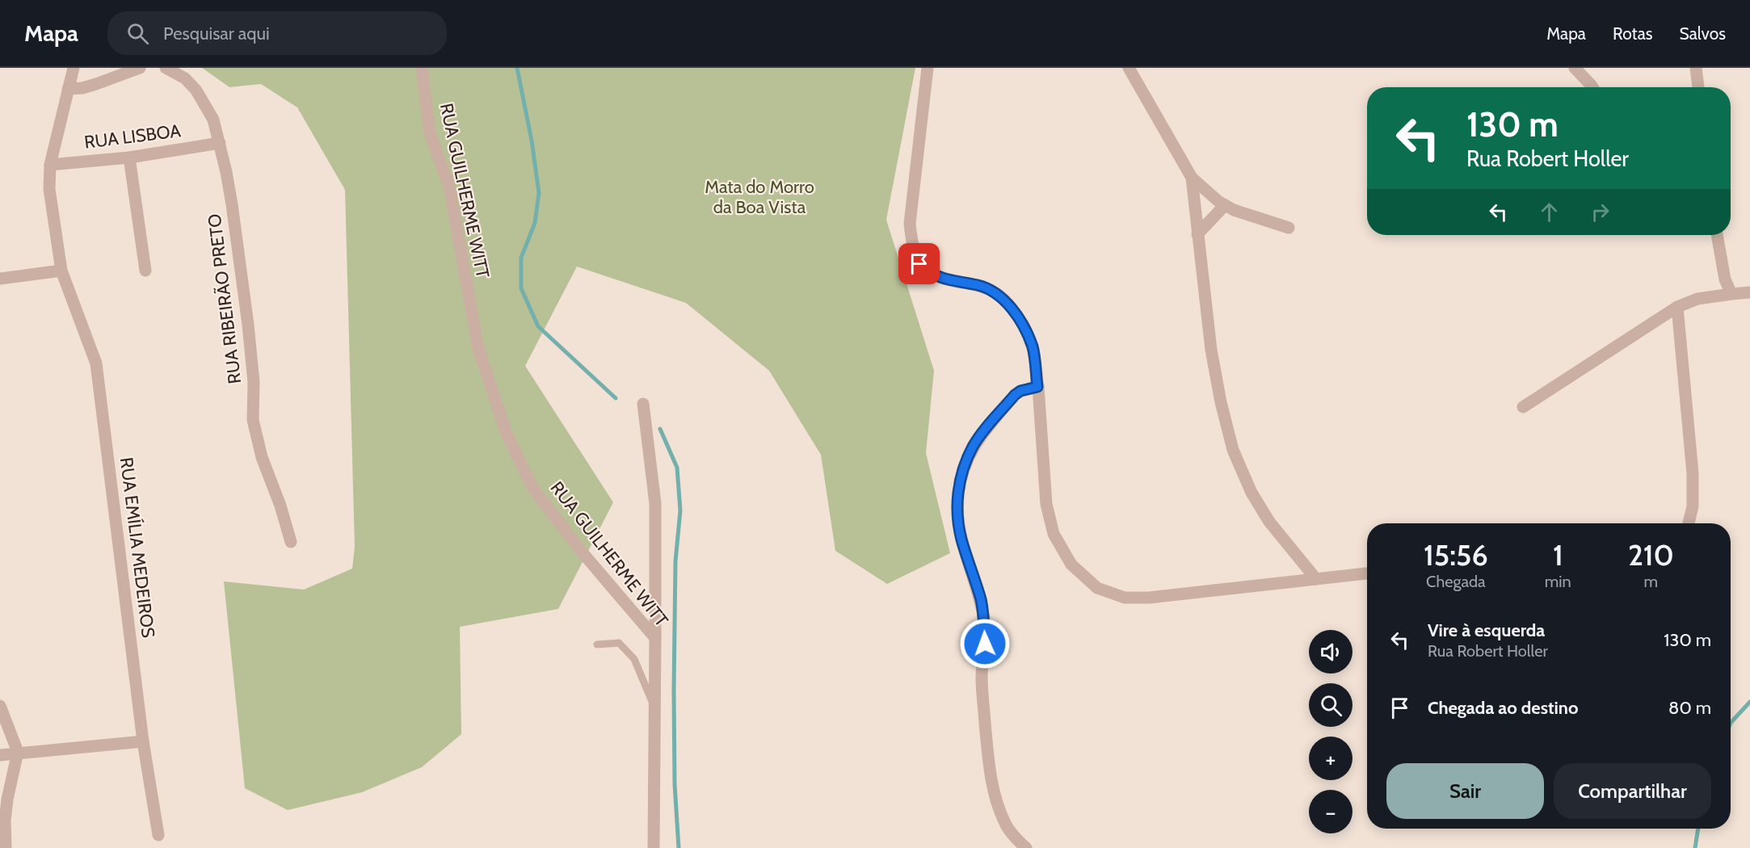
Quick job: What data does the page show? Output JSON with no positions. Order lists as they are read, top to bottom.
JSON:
{
  "streets": {
    "street": [
      "RUA LISBOA",
      "RUA GUILHERME WITT",
      "RUA RIBEIRÃO PRETO",
      "RUA EMÍLIA MEDEIROS"
    ]
  },
  "crossings": [
    ["RUA LISBOA", "RUA RIBEIRÃO PRETO"],
    ["RUA LISBOA", "RUA EMÍLIA MEDEIROS"]
  ],
  "parks": ["Mata do Morro da Boa Vista"],
  "page": {
    "header": "Mapa",
    "search": "Pesquisar aqui",
    "nav": ["Mapa", "Rotas", "Salvos"],
    "turn": ["130 m", "Rua Robert Holler"],
    "eta": [
      "15:56",
      "Chegada",
      "1",
      "min",
      "210",
      "m"
    ],
    "list": [
      {
        "name": "Vire à esquerda",
        "note": "Rua Robert Holler",
        "value": "130 m"
      },
      {
        "name": "Chegada ao destino",
        "value": "80 m"
      }
    ],
    "map_buttons": ["+", "−"],
    "buttons": ["Sair", "Compartilhar"]
  }
}
